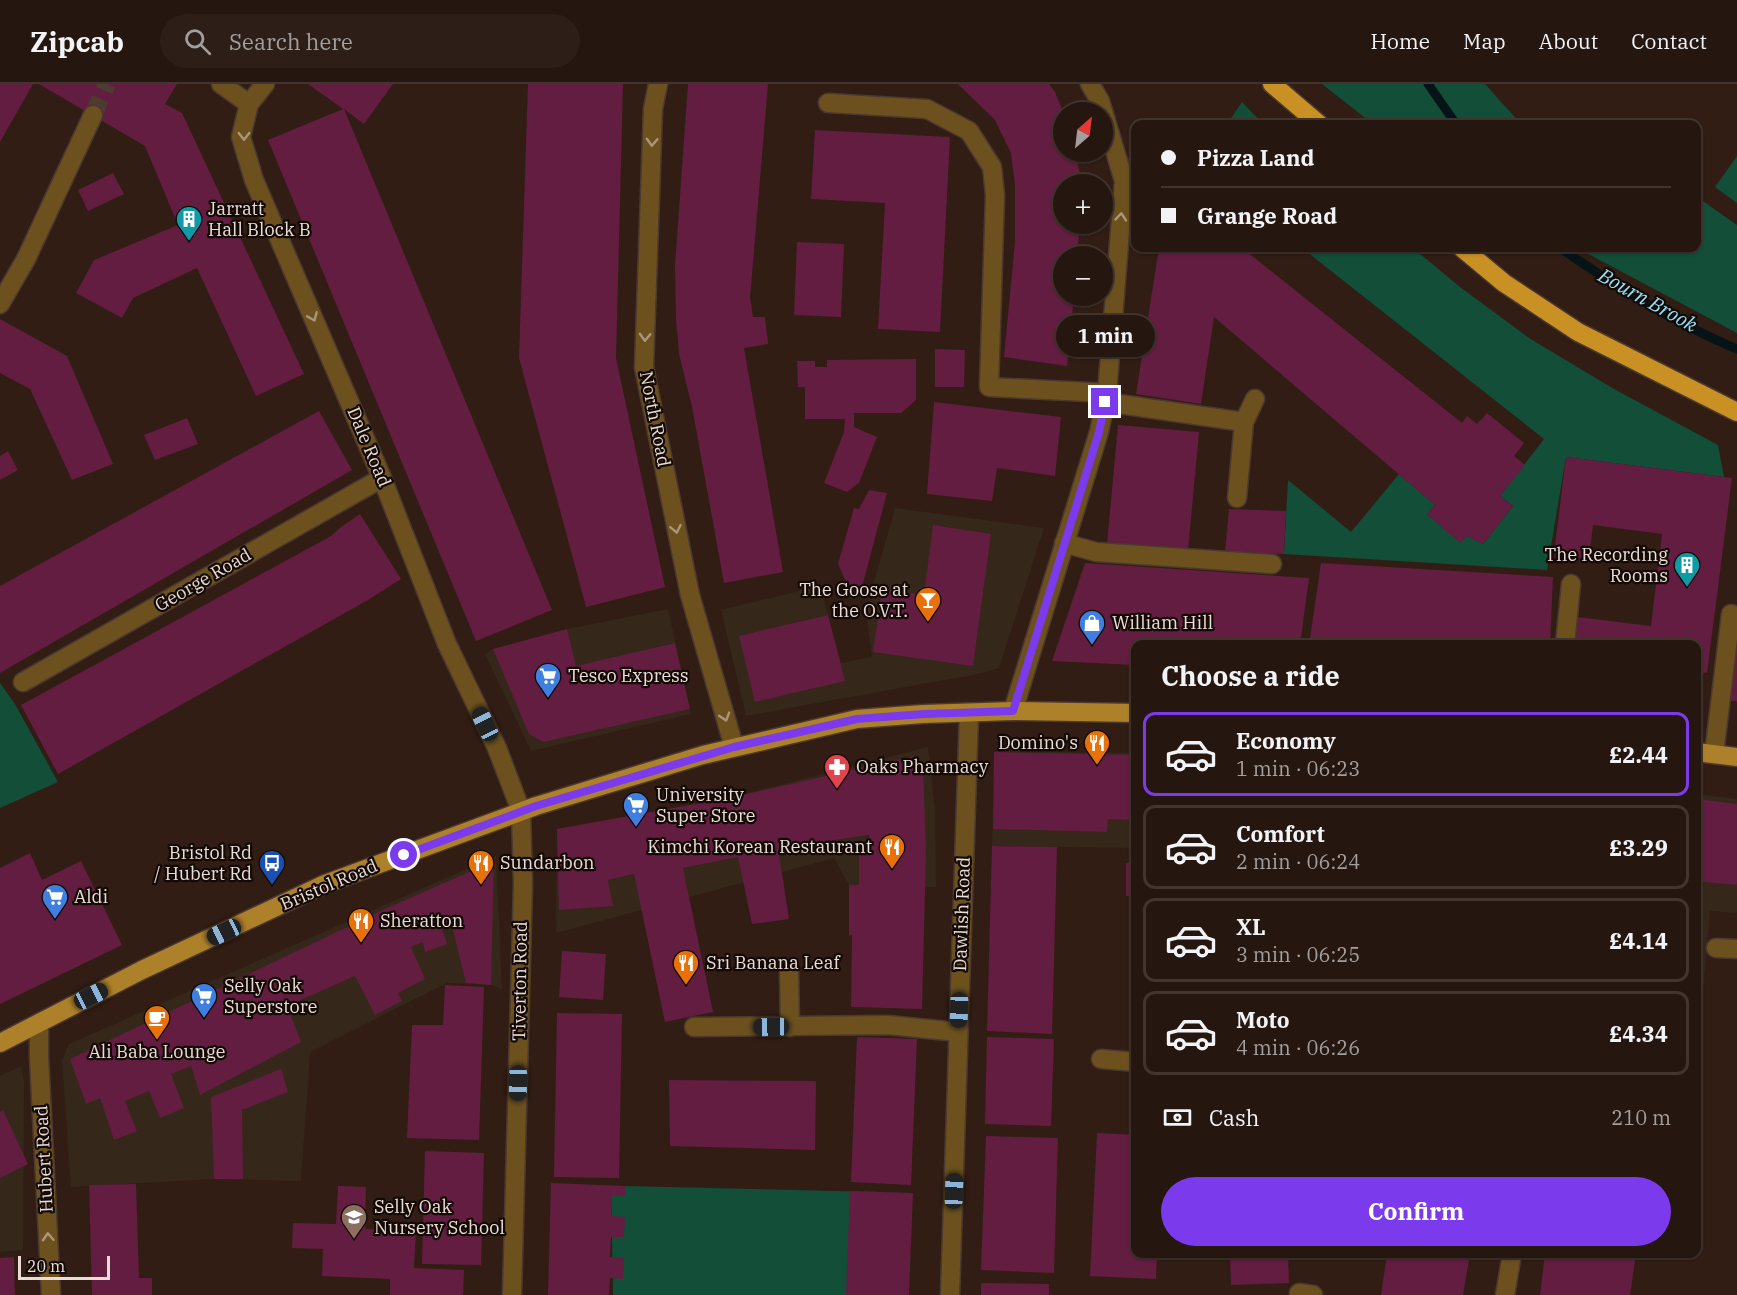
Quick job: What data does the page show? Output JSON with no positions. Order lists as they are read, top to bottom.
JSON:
{
  "streets": {
    "main road": ["Bristol Road"],
    "street": [
      "North Road",
      "Dale Road",
      "George Road",
      "Dawlish Road",
      "Tiverton Road",
      "Hubert Road"
    ]
  },
  "crossings": [
    ["North Road", "Bristol Road"],
    ["Dale Road", "George Road"],
    ["Dale Road", "Bristol Road"],
    ["Dale Road", "Tiverton Road"],
    ["Bristol Road", "Dawlish Road"],
    ["Bristol Road", "Tiverton Road"],
    ["Bristol Road", "Hubert Road"]
  ],
  "one_way": ["North Road", "Dale Road", "Hubert Road"],
  "water": ["Bourn Brook"],
  "places": {
    "building": ["Jarratt Hall Block B", "The Recording Rooms"],
    "bar": ["The Goose at the O.V.T."],
    "shop": ["William Hill"],
    "supermarket": [
      "Tesco Express",
      "University Super Store",
      "Aldi",
      "Selly Oak Superstore"
    ],
    "restaurant": [
      "Domino's",
      "Kimchi Korean Restaurant",
      "Sundarbon",
      "Sheratton",
      "Sri Banana Leaf"
    ],
    "pharmacy": ["Oaks Pharmacy"],
    "bus stop": ["Bristol Rd / Hubert Rd"],
    "cafe": ["Ali Baba Lounge"],
    "school or university": ["Selly Oak Nursery School"]
  },
  "scale_bar": "20 m",
  "north": "top right",
  "page": {
    "header": "Zipcab",
    "search": "Search here",
    "nav": [
      "Home",
      "Map",
      "About",
      "Contact"
    ],
    "map_buttons": ["+", "−"],
    "banner": ["Pizza Land", "Grange Road"],
    "bubble": "1 min",
    "heading": "Choose a ride",
    "list": [
      {
        "name": "Economy",
        "note": "1 min · 06:23",
        "value": "£2.44"
      },
      {
        "name": "Comfort",
        "note": "2 min · 06:24",
        "value": "£3.29"
      },
      {
        "name": "XL",
        "note": "3 min · 06:25",
        "value": "£4.14"
      },
      {
        "name": "Moto",
        "note": "4 min · 06:26",
        "value": "£4.34"
      }
    ],
    "pay": ["Cash", "210 m"],
    "buttons": "Confirm",
    "scale": "20 m"
  }
}
